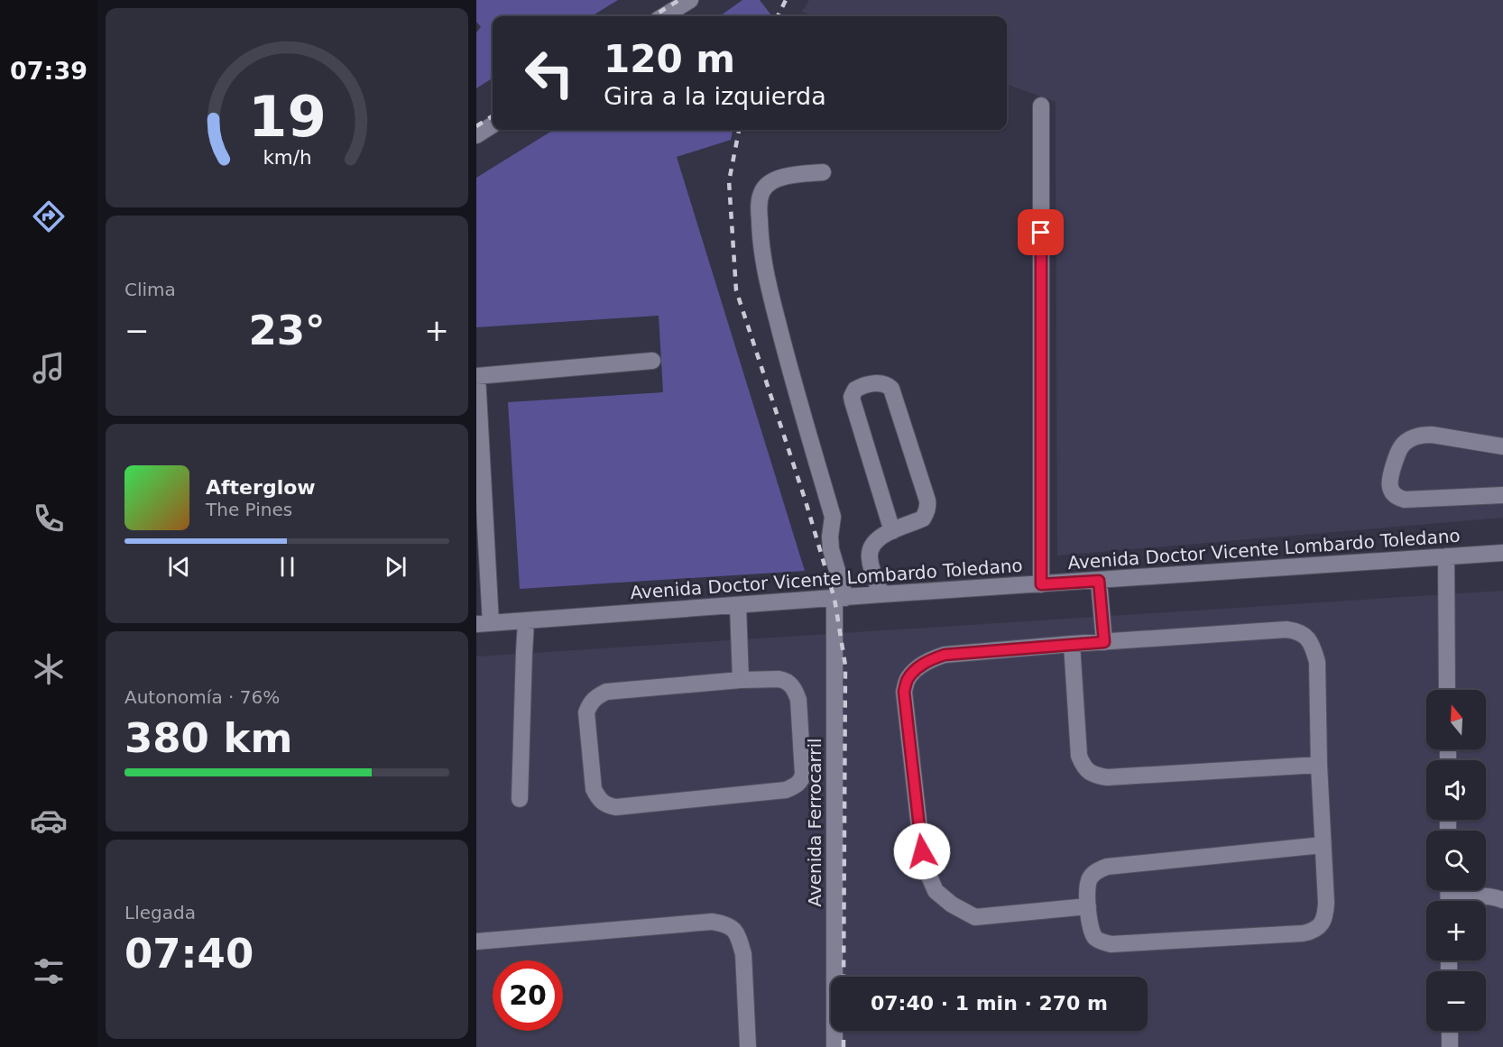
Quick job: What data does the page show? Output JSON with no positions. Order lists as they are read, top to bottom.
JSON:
{
  "streets": {
    "street": ["Avenida Doctor Vicente Lombardo Toledano", "Avenida Ferrocarril"]
  },
  "crossings": [
    ["Avenida Doctor Vicente Lombardo Toledano", "Avenida Ferrocarril"]
  ],
  "north": "top",
  "page": {
    "tabs": "07:39",
    "turn": ["120 m", "Gira a la izquierda"],
    "tile": [
      "Clima",
      ["Autonomía · 76%", "380 km"],
      ["Llegada", "07:40"]
    ],
    "heat": ["−", "23°", "+"],
    "song": ["Afterglow", "The Pines"],
    "map_buttons": ["+", "−"],
    "limit": "20",
    "trip": "07:40 · 1 min · 270 m",
    "gauge": ["19", "km/h"]
  }
}
